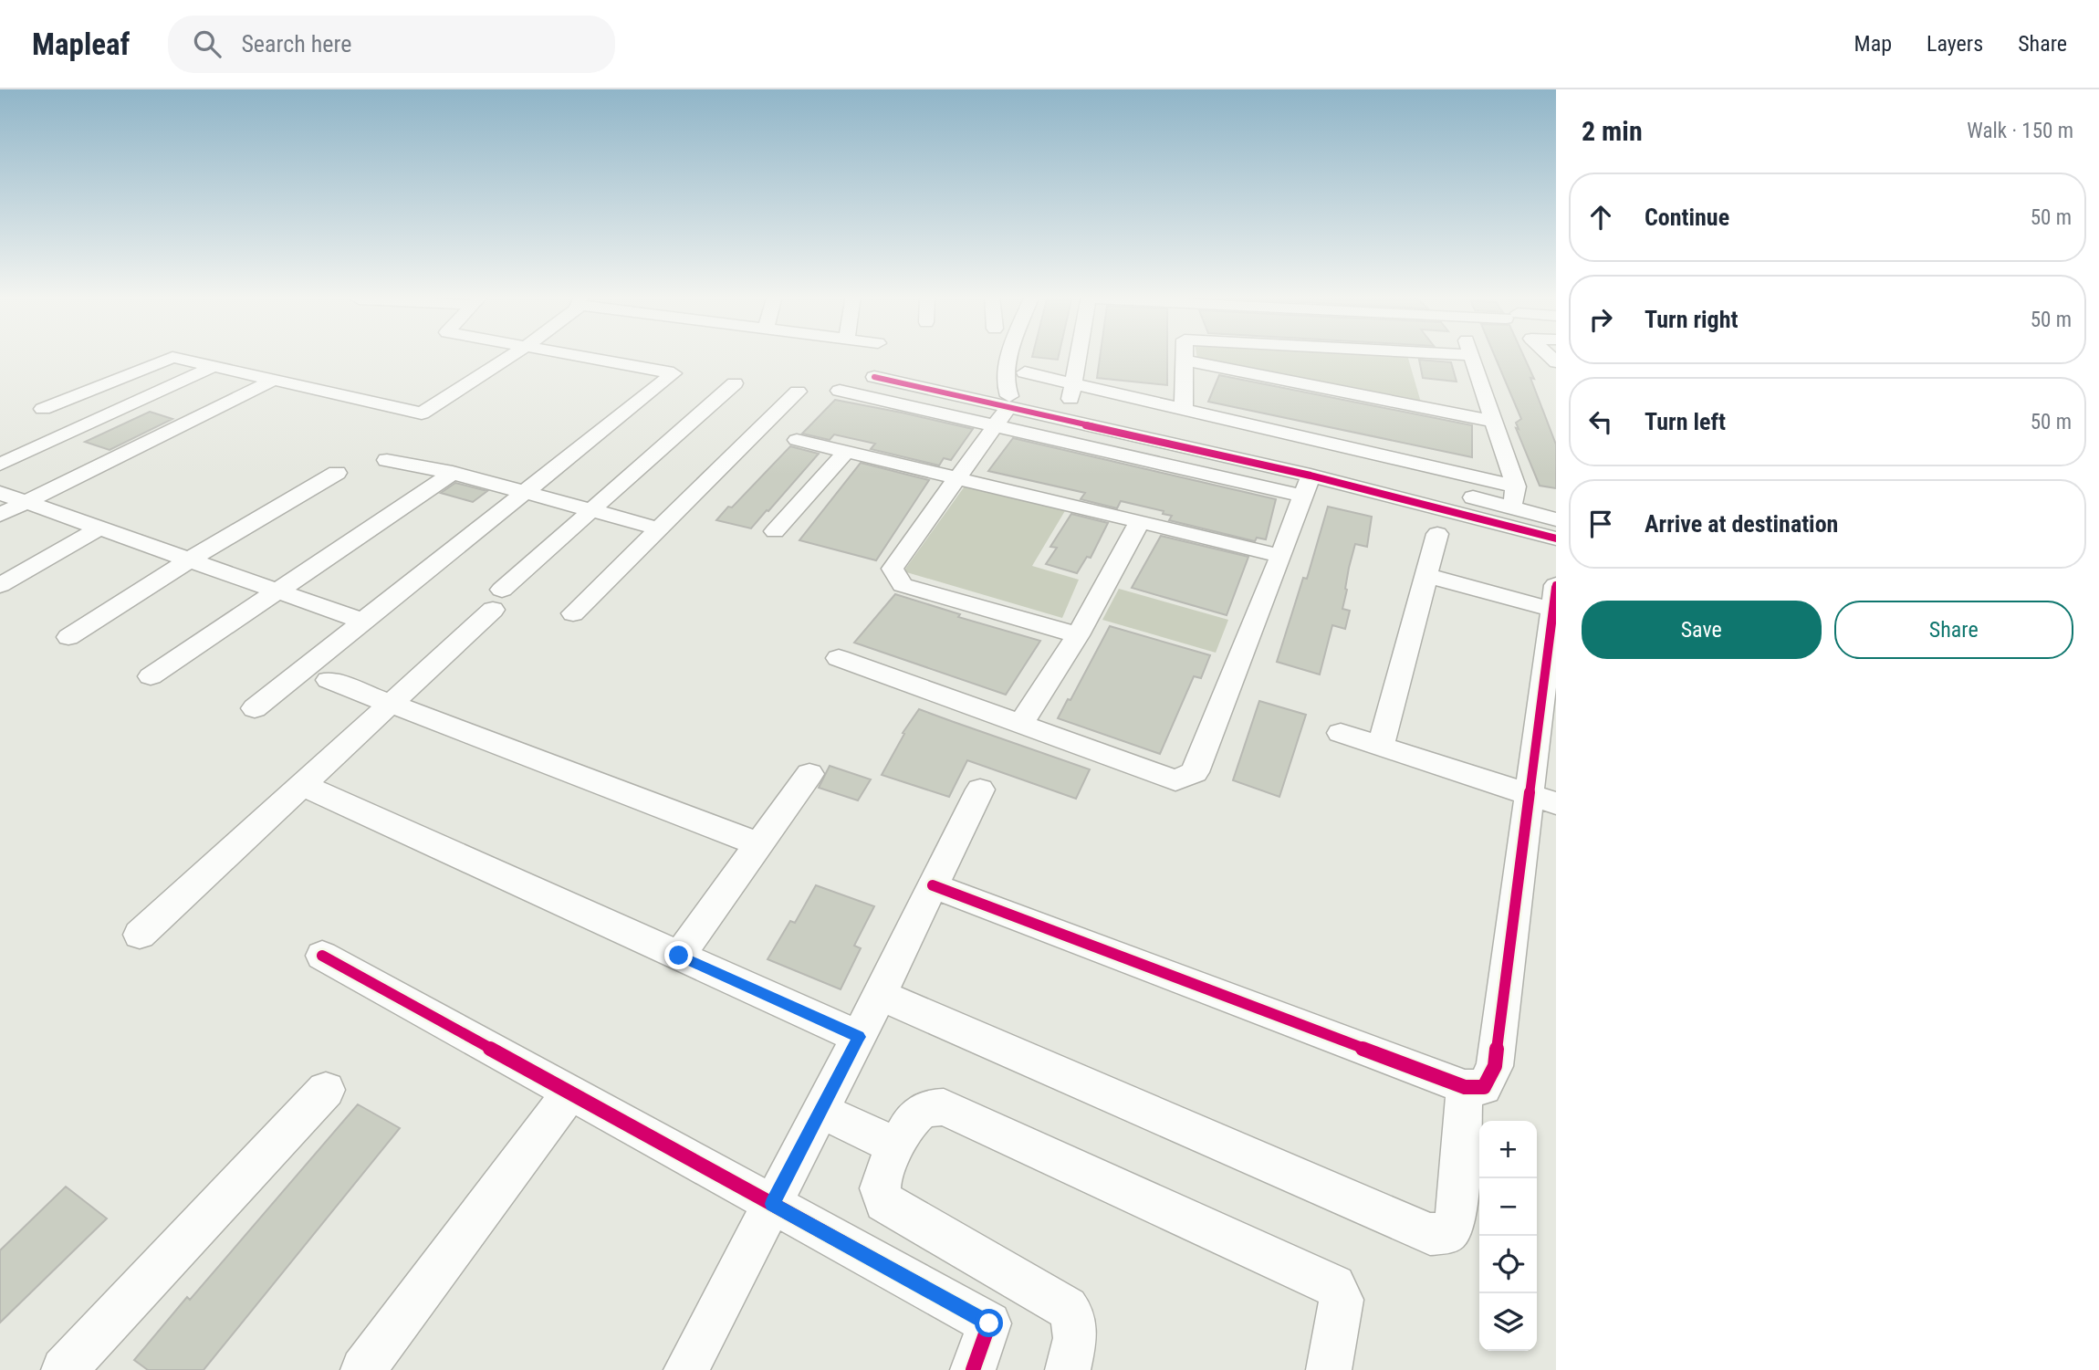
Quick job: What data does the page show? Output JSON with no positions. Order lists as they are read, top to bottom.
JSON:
{
  "page": {
    "header": "Mapleaf",
    "search": "Search here",
    "nav": ["Map", "Layers", "Share"],
    "heading": ["2 min", "Walk · 150 m"],
    "list": [
      ["Continue", "50 m"],
      ["Turn right", "50 m"],
      ["Turn left", "50 m"],
      "Arrive at destination"
    ],
    "buttons": ["Save", "Share"],
    "map_buttons": ["+", "−"]
  }
}
